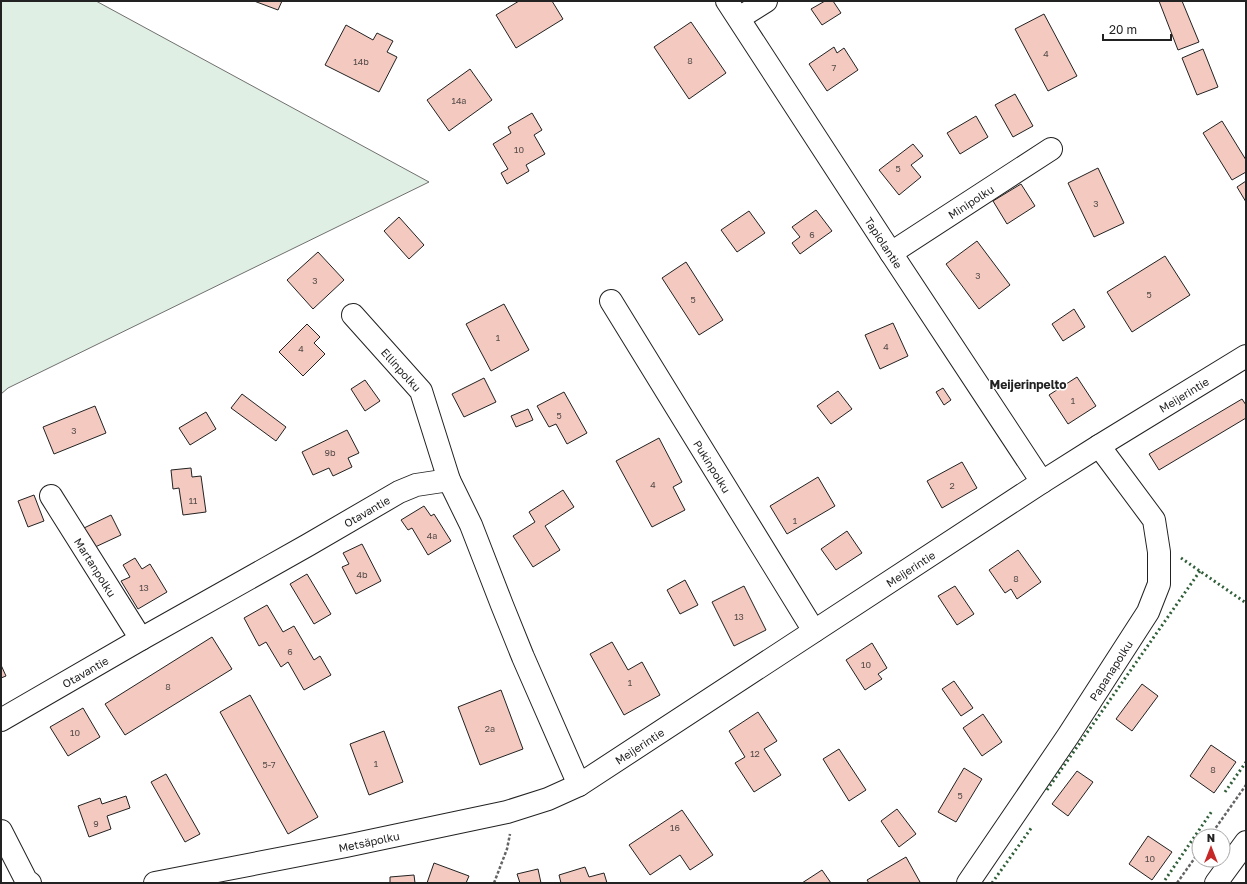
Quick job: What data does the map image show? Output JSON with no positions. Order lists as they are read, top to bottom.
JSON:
{
  "streets": {
    "street": [
      "Minipolku",
      "Tapiolantie",
      "Ellinpolku",
      "Meijerintie",
      "Pukinpolku",
      "Otavantie",
      "Martanpolku",
      "Papanapolku",
      "Metsäpolku"
    ]
  },
  "crossings": [
    ["Minipolku", "Tapiolantie"],
    ["Tapiolantie", "Meijerintie"],
    ["Ellinpolku", "Otavantie"],
    ["Meijerintie", "Pukinpolku"],
    ["Meijerintie", "Papanapolku"],
    ["Meijerintie", "Metsäpolku"],
    ["Otavantie", "Martanpolku"]
  ],
  "districts": ["Meijerinpelto"],
  "house_numbers": [
    "4",
    "8",
    "14b",
    "7",
    "14a",
    "10",
    "5",
    "3",
    "6",
    "3",
    "3",
    "5",
    "5",
    "1",
    "4",
    "4",
    "1",
    "5",
    "3",
    "9b",
    "4",
    "2",
    "11",
    "1",
    "4a",
    "4b",
    "8",
    "13",
    "13",
    "6",
    "10",
    "1",
    "8",
    "2a",
    "10",
    "12",
    "1",
    "5-7",
    "8",
    "5",
    "9",
    "16",
    "10"
  ],
  "scale_bar": "20 m",
  "north": "top"
}
